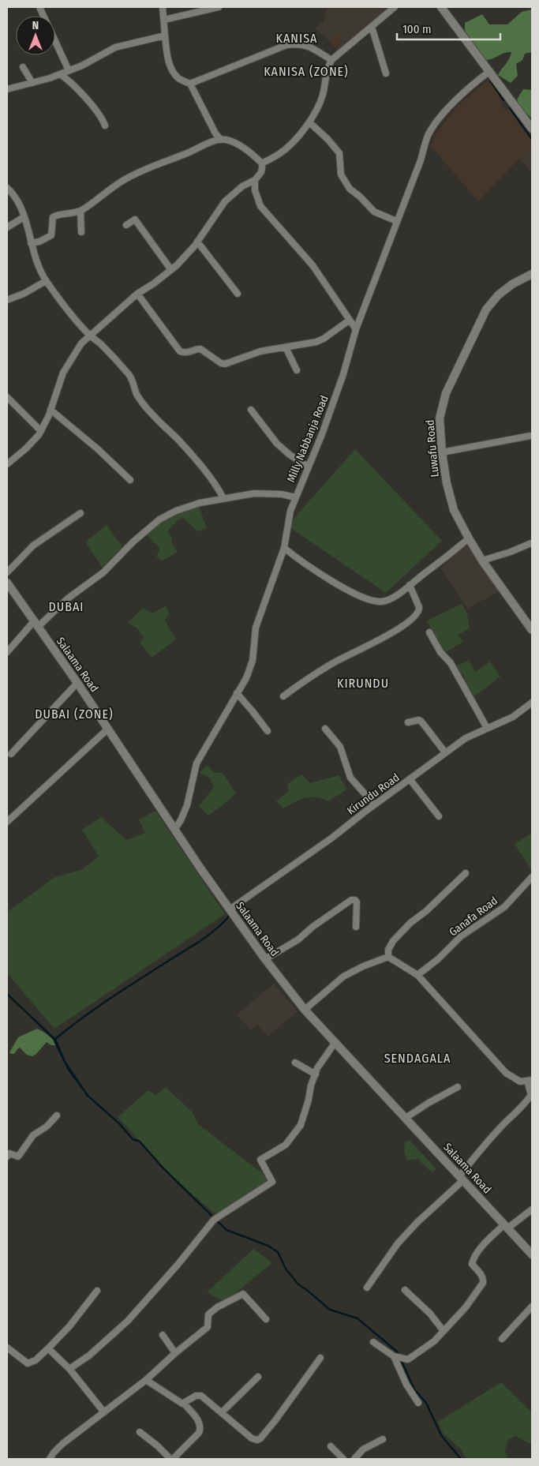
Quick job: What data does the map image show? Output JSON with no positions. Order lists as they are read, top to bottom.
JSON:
{
  "streets": {
    "main road": ["Luwafu Road", "Salaama Road"],
    "street": ["Milly Nabbanja Road", "Kirundu Road", "Ganafa Road"]
  },
  "crossings": [
    ["Milly Nabbanja Road", "Salaama Road"],
    ["Salaama Road", "Kirundu Road"]
  ],
  "districts": [
    "KANISA",
    "KANISA (ZONE)",
    "DUBAI",
    "KIRUNDU",
    "DUBAI (ZONE)",
    "SENDAGALA"
  ],
  "scale_bar": "100 m",
  "north": "top"
}
